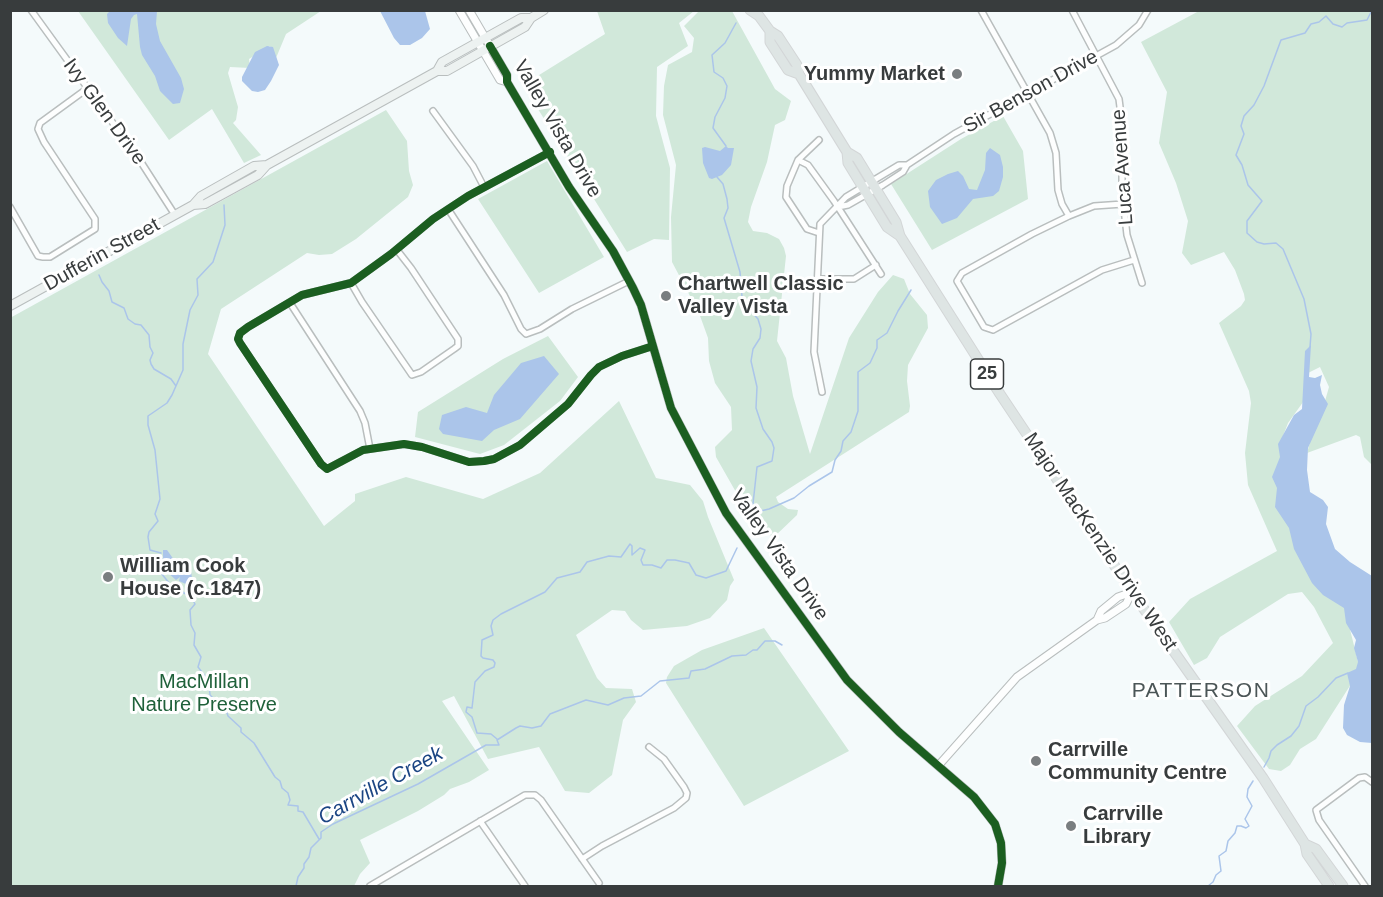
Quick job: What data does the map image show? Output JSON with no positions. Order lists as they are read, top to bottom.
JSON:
{
  "streets": {
    "main road": ["Dufferin Street", "25", "Major MacKenzie Drive West"],
    "street": [
      "Sir Benson Drive",
      "Ivy Glen Drive",
      "Valley Vista Drive",
      "Luca Avenue"
    ]
  },
  "crossings": [
    ["Sir Benson Drive", "Luca Avenue"],
    ["Sir Benson Drive", "Major MacKenzie Drive West"],
    ["Ivy Glen Drive", "Dufferin Street"],
    ["Valley Vista Drive", "Dufferin Street"]
  ],
  "districts": ["PATTERSON"],
  "water": ["Carrville Creek"],
  "parks": ["MacMillan Nature Preserve"],
  "places": [
    "Yummy Market",
    "Chartwell Classic Valley Vista",
    "William Cook House (c.1847)",
    "Carrville Community Centre",
    "Carrville Library"
  ]
}
